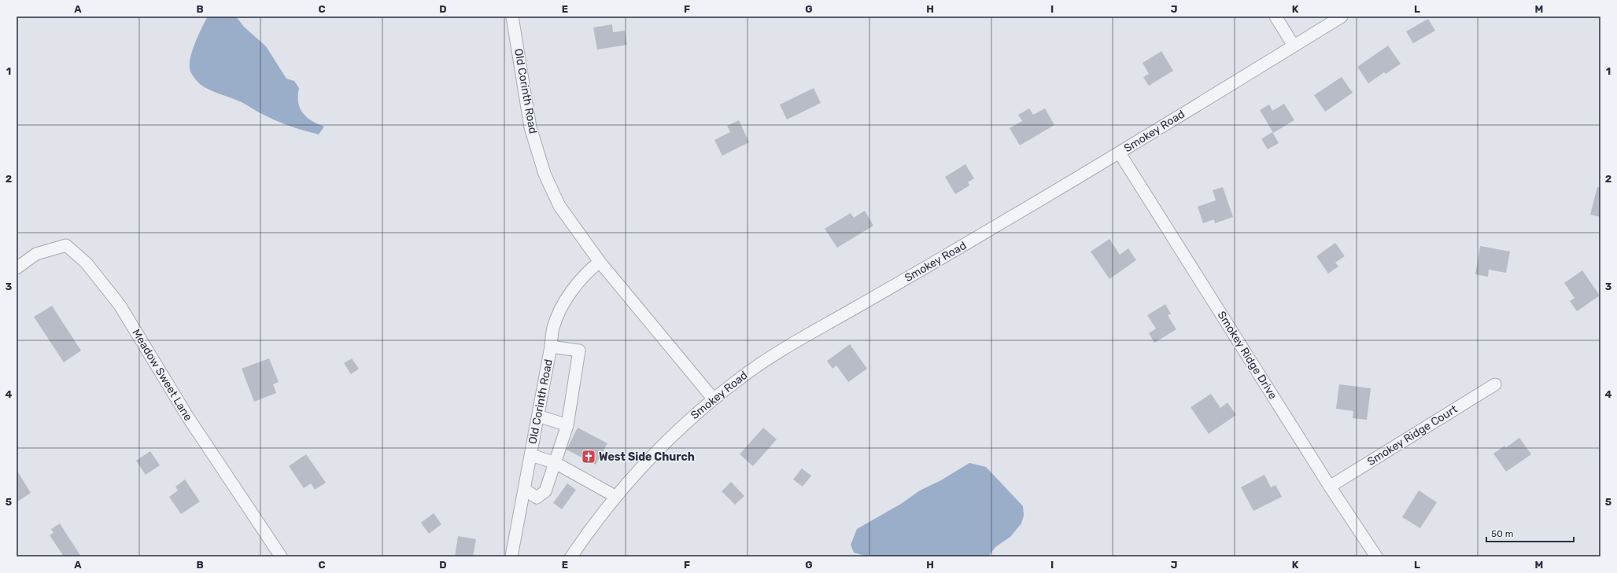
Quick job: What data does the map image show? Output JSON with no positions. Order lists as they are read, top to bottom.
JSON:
{
  "streets": {
    "street": [
      "Old Corinth Road",
      "Smokey Road",
      "Smokey Ridge Drive",
      "Meadow Sweet Lane",
      "Smokey Ridge Court"
    ]
  },
  "crossings": [
    ["Old Corinth Road", "Smokey Road"],
    ["Smokey Road", "Smokey Ridge Drive"],
    ["Smokey Ridge Drive", "Smokey Ridge Court"]
  ],
  "places": {
    "church": ["West Side Church"]
  },
  "scale_bar": "50 m",
  "grid": {
    "columns": [
      "A",
      "B",
      "C",
      "D",
      "E",
      "F",
      "G",
      "H",
      "I",
      "J",
      "K",
      "L",
      "M"
    ],
    "rows": [
      "1",
      "2",
      "3",
      "4",
      "5"
    ]
  }
}
